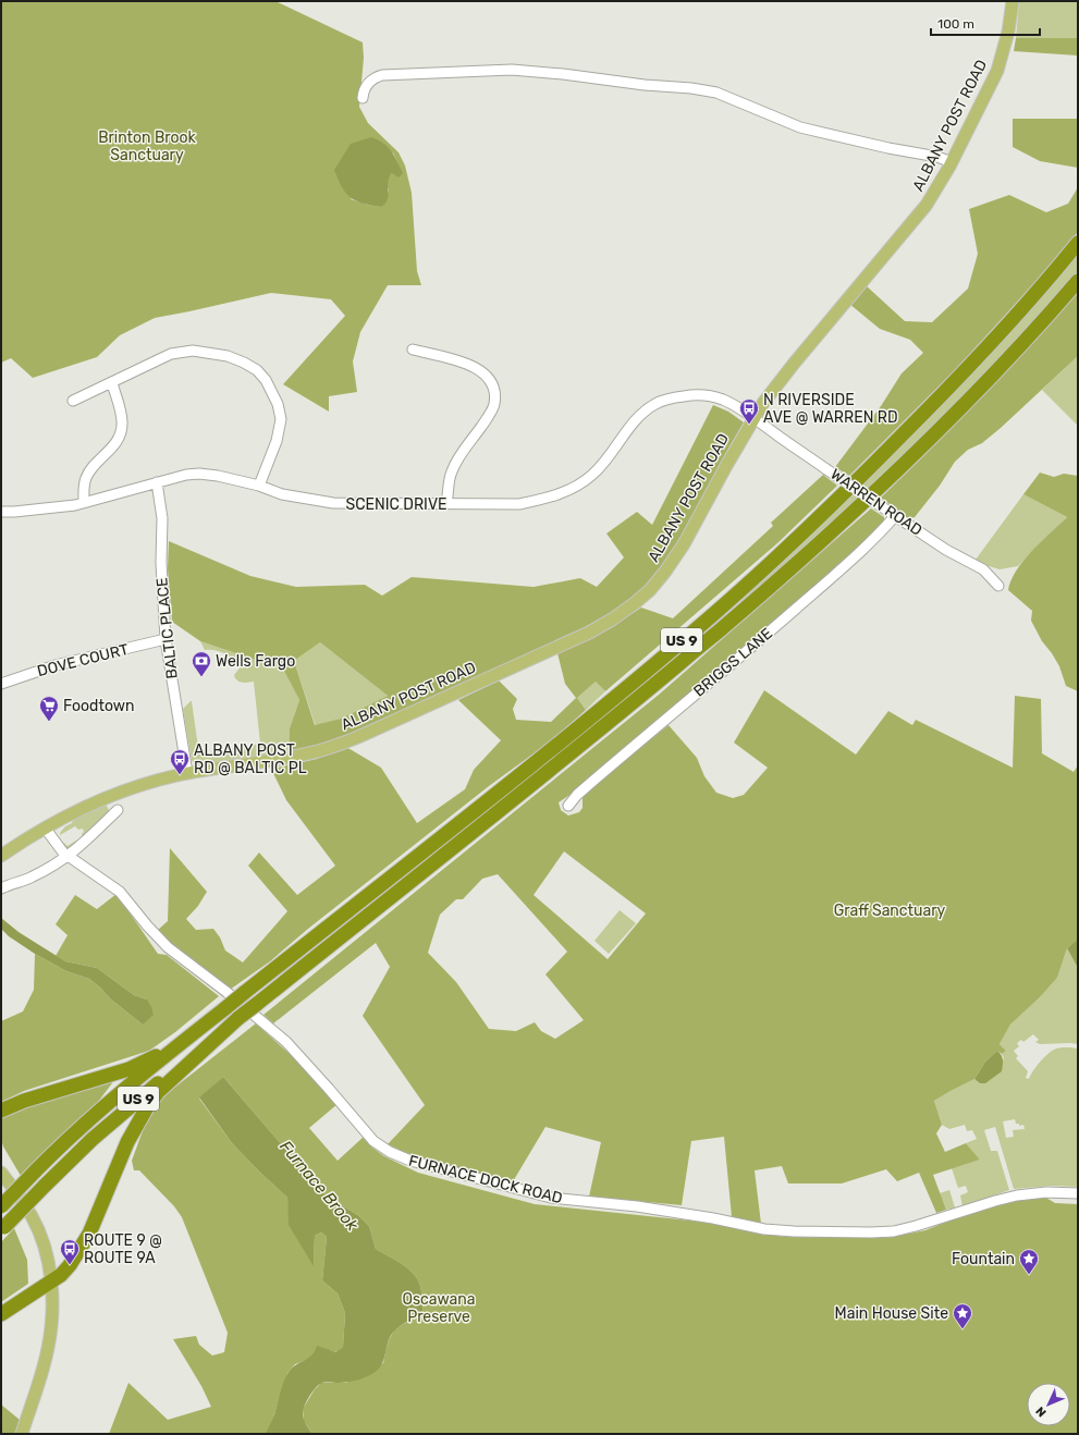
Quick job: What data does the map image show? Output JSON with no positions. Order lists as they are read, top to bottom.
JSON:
{
  "streets": {
    "highway": ["US 9"],
    "main road": ["ALBANY POST ROAD"],
    "street": [
      "WARREN ROAD",
      "SCENIC DRIVE",
      "BALTIC PLACE",
      "DOVE COURT",
      "BRIGGS LANE",
      "FURNACE DOCK ROAD"
    ]
  },
  "crossings": [
    ["ALBANY POST ROAD", "WARREN ROAD"],
    ["ALBANY POST ROAD", "SCENIC DRIVE"],
    ["ALBANY POST ROAD", "BALTIC PLACE"],
    ["ALBANY POST ROAD", "FURNACE DOCK ROAD"],
    ["WARREN ROAD", "SCENIC DRIVE"],
    ["WARREN ROAD", "BRIGGS LANE"],
    ["SCENIC DRIVE", "BALTIC PLACE"],
    ["BALTIC PLACE", "DOVE COURT"]
  ],
  "water": ["Furnace Brook"],
  "parks": ["Brinton Brook Sanctuary", "Graff Sanctuary", "Oscawana Preserve"],
  "places": {
    "bus stop": ["N RIVERSIDE AVE @ WARREN RD", "ALBANY POST RD @ BALTIC PL", "ROUTE 9 @ ROUTE 9A"],
    "bank": ["Wells Fargo"],
    "supermarket": ["Foodtown"],
    "place": ["Fountain", "Main House Site"]
  },
  "scale_bar": "100 m",
  "north": "bottom left"
}
